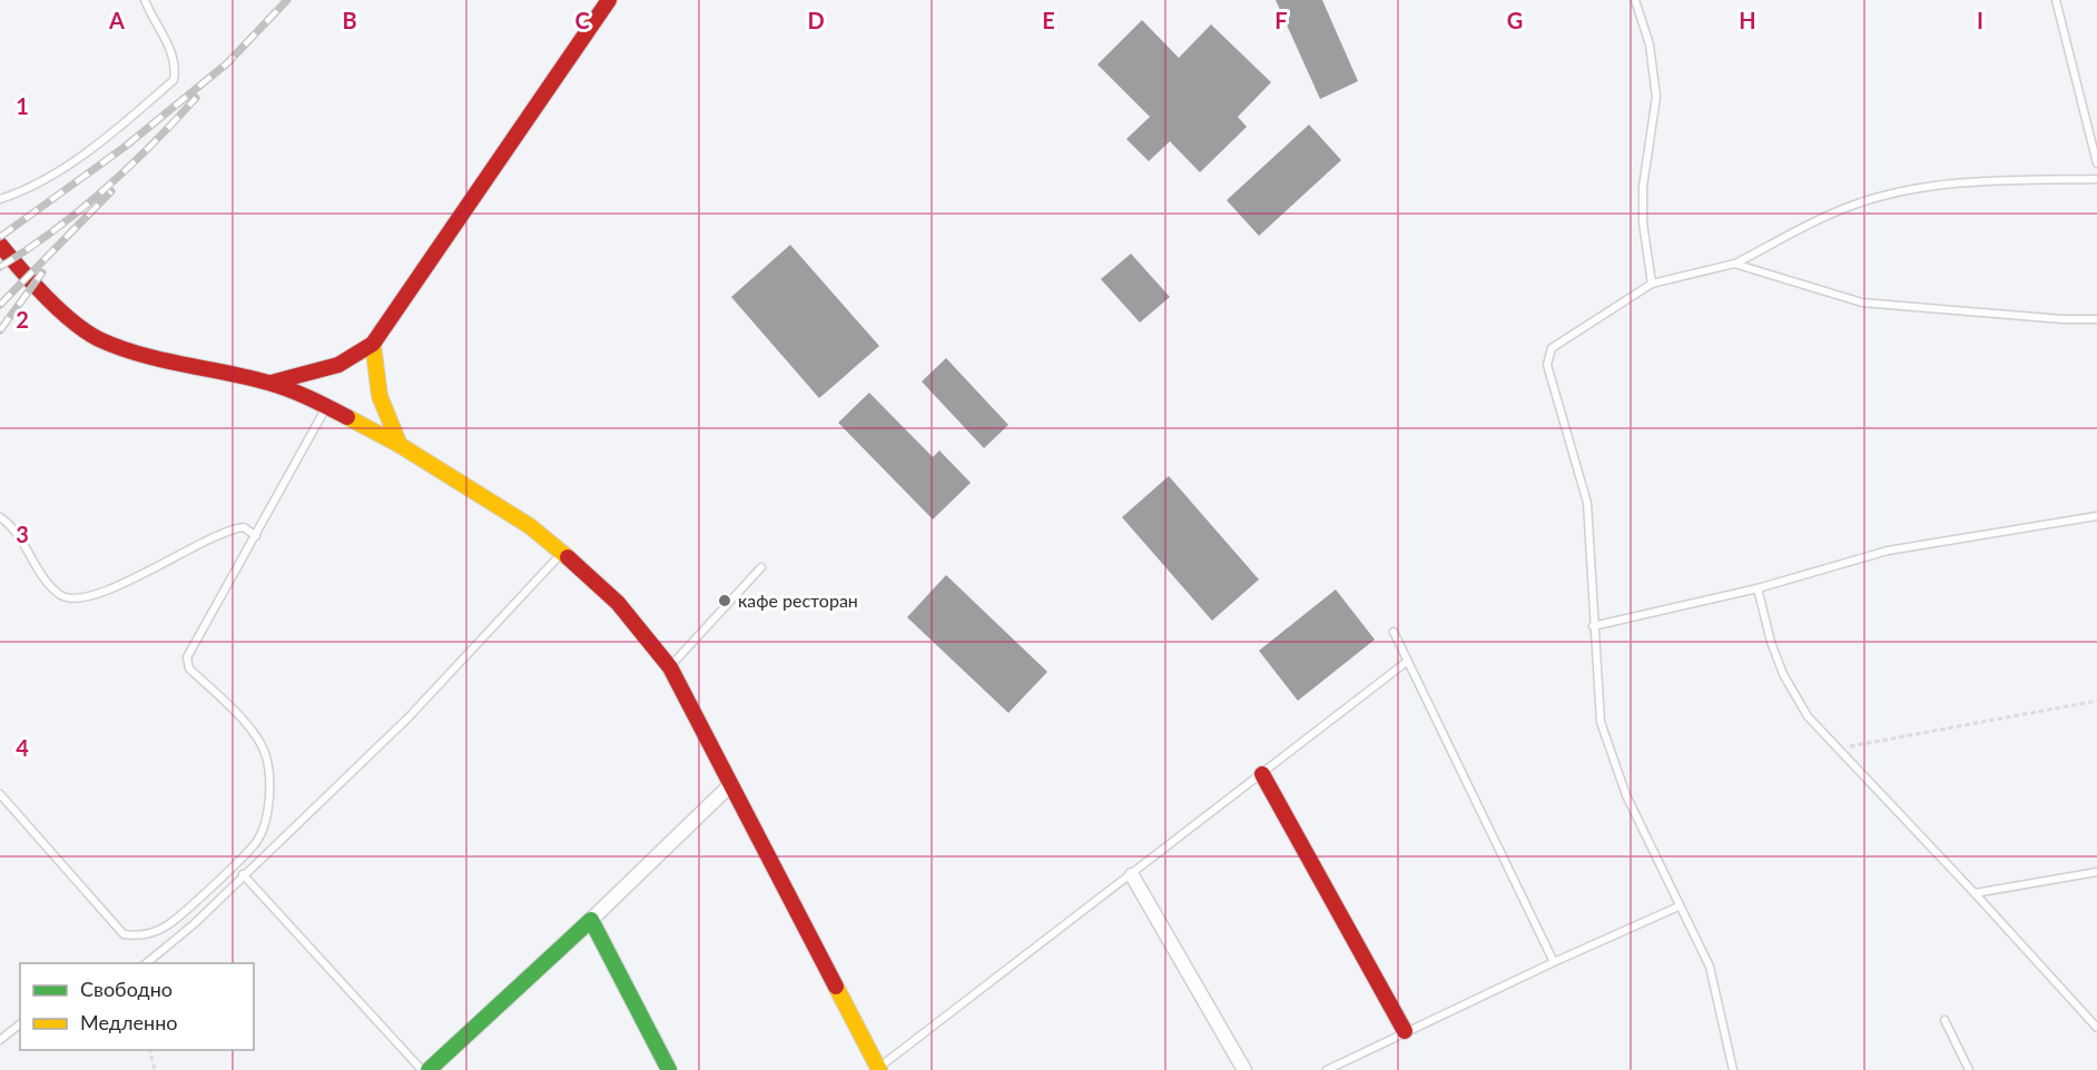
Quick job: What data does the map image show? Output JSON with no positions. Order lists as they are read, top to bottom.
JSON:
{
  "places": ["кафе ресторан"],
  "legend": ["Свободно", "Медленно"],
  "grid": {
    "columns": [
      "A",
      "B",
      "C",
      "D",
      "E",
      "F",
      "G",
      "H",
      "I"
    ],
    "rows": [
      "1",
      "2",
      "3",
      "4"
    ]
  }
}
